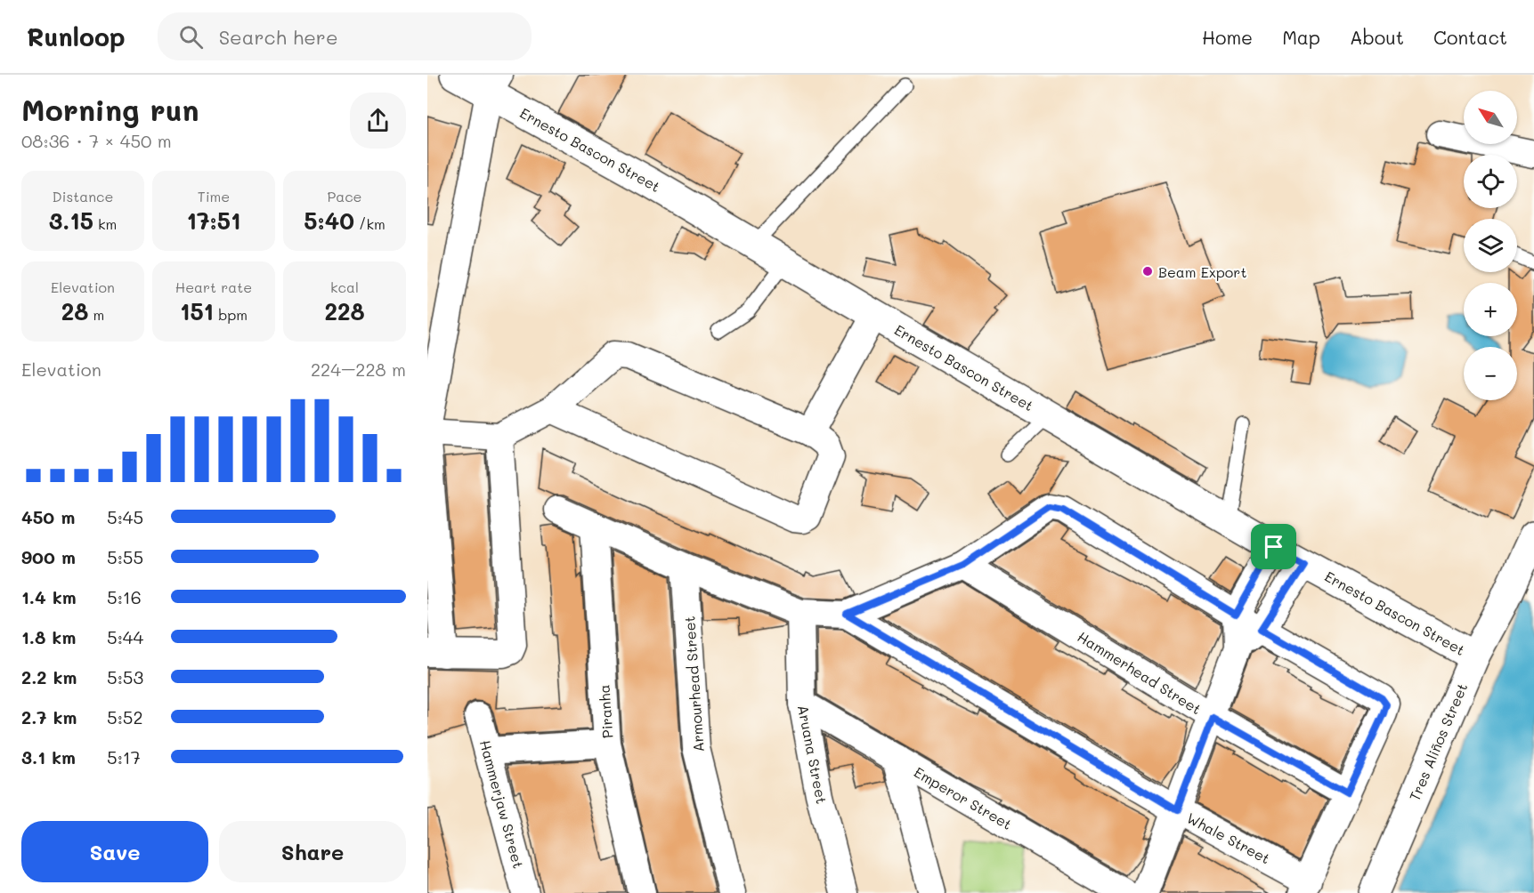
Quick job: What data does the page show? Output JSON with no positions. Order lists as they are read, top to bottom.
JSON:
{
  "streets": {
    "street": [
      "Ernesto Bascon Street",
      "Hammerhead Street",
      "Armourhead Street",
      "Piranha",
      "Tres Aliños Street",
      "Aruana Street",
      "Emperor Street",
      "Hammerjaw Street",
      "Whale Street"
    ]
  },
  "crossings": [
    ["Ernesto Bascon Street", "Tres Aliños Street"],
    ["Aruana Street", "Emperor Street"]
  ],
  "places": ["Beam Export"],
  "north": "top left",
  "page": {
    "header": "Runloop",
    "search": "Search here",
    "nav": [
      "Home",
      "Map",
      "About",
      "Contact"
    ],
    "heading": ["Morning run", "08:36 · 7 × 450 m"],
    "map_buttons": ["+", "−"],
    "stats": [
      ["Distance", "3.15 km"],
      ["Time", "17:51"],
      ["Pace", "5:40 /km"],
      ["Elevation", "28 m"],
      ["Heart rate", "151 bpm"],
      ["kcal", "228"]
    ],
    "chart": ["Elevation", "224–228 m"],
    "list": [
      {
        "name": "450 m",
        "note": "5:45"
      },
      {
        "name": "900 m",
        "note": "5:55"
      },
      {
        "name": "1.4 km",
        "note": "5:16"
      },
      {
        "name": "1.8 km",
        "note": "5:44"
      },
      {
        "name": "2.2 km",
        "note": "5:53"
      },
      {
        "name": "2.7 km",
        "note": "5:52"
      },
      {
        "name": "3.1 km",
        "note": "5:17"
      }
    ],
    "buttons": ["Save", "Share"]
  }
}
